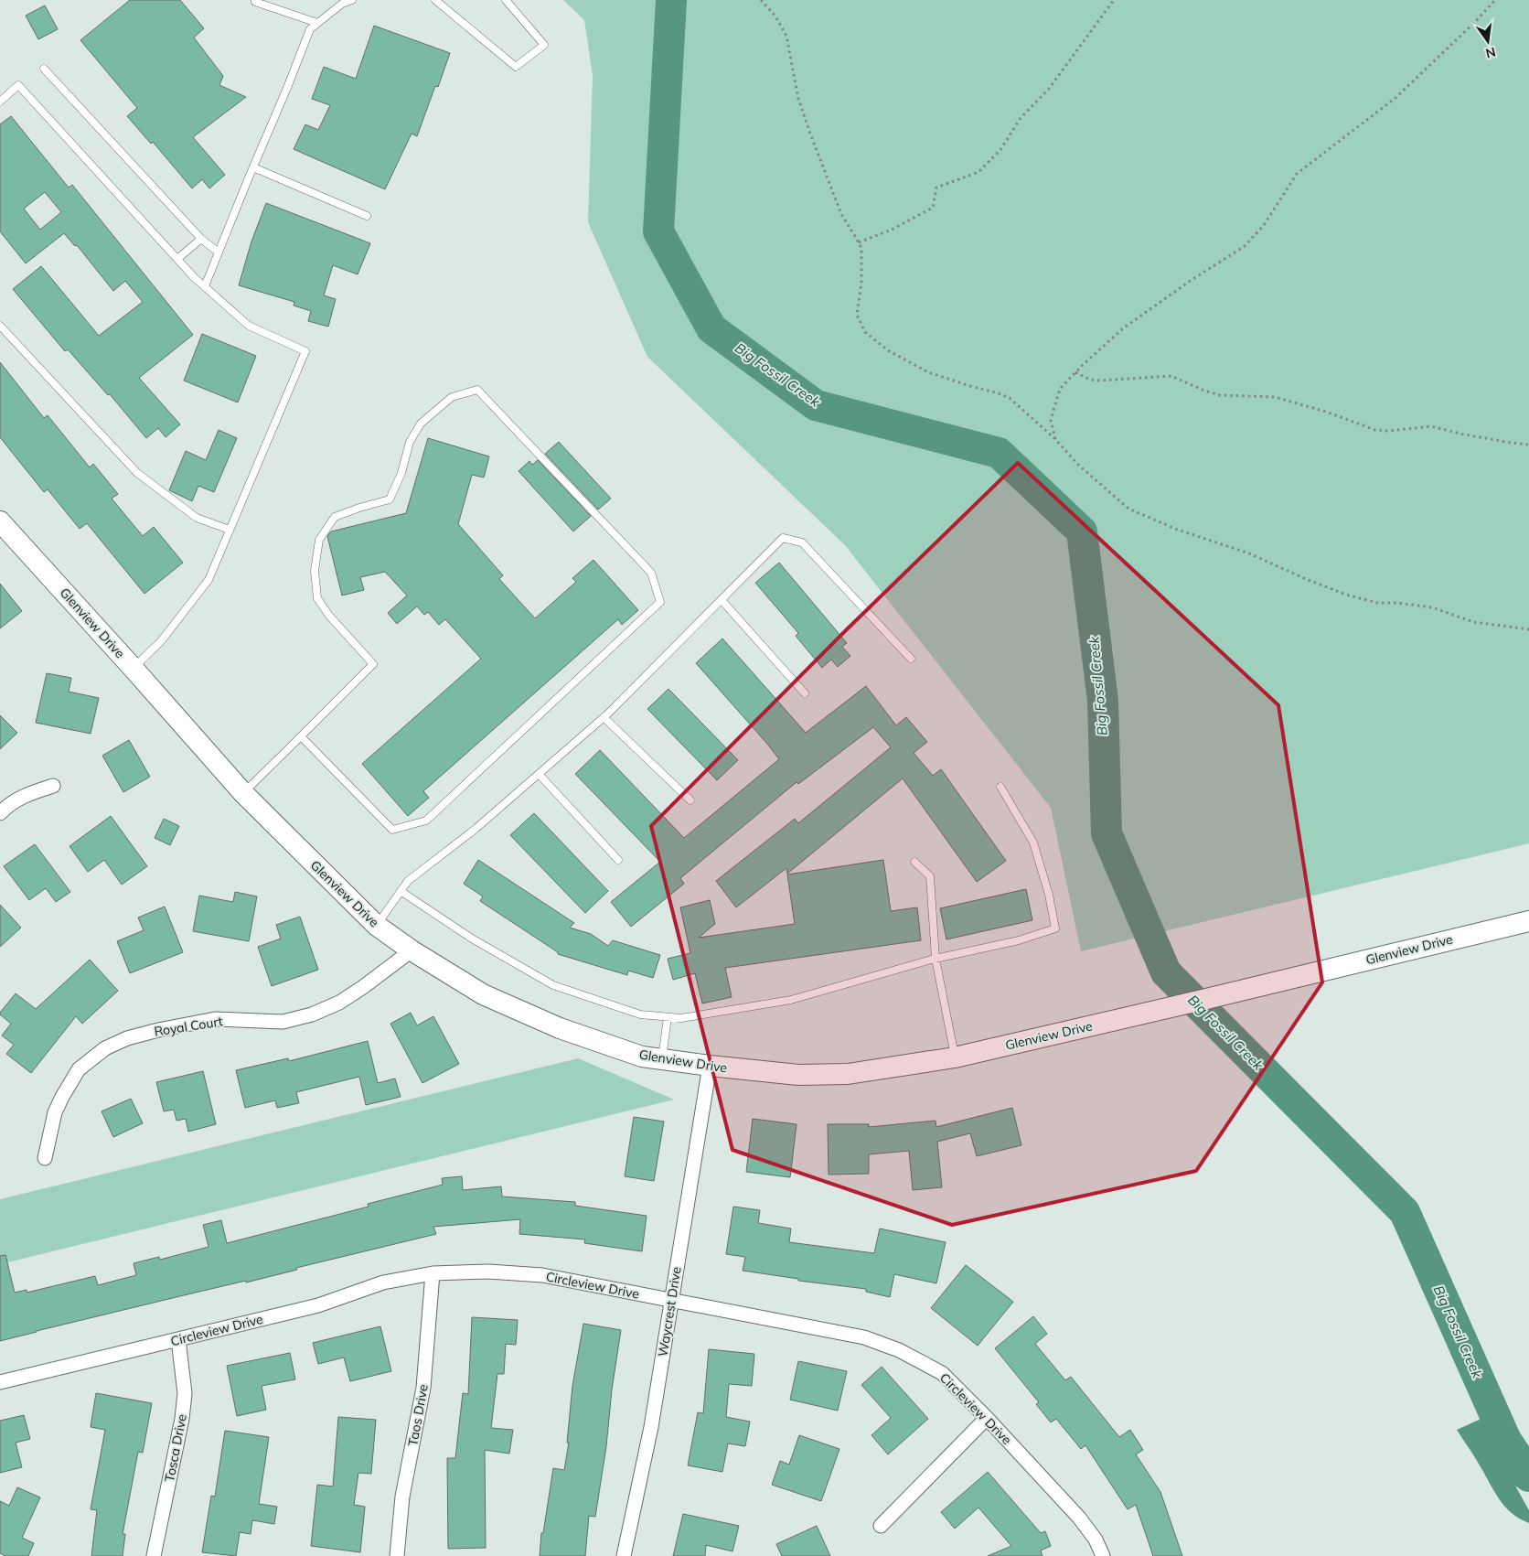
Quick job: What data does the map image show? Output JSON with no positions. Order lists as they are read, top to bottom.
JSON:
{
  "streets": {
    "main road": ["Glenview Drive"],
    "street": [
      "Royal Court",
      "Circleview Drive",
      "Waycrest Drive",
      "Taos Drive",
      "Tosca Drive"
    ]
  },
  "crossings": [
    ["Glenview Drive", "Royal Court"],
    ["Glenview Drive", "Waycrest Drive"],
    ["Circleview Drive", "Waycrest Drive"],
    ["Circleview Drive", "Taos Drive"],
    ["Circleview Drive", "Tosca Drive"]
  ],
  "water": ["Big Fossil Creek"],
  "north": "bottom"
}
